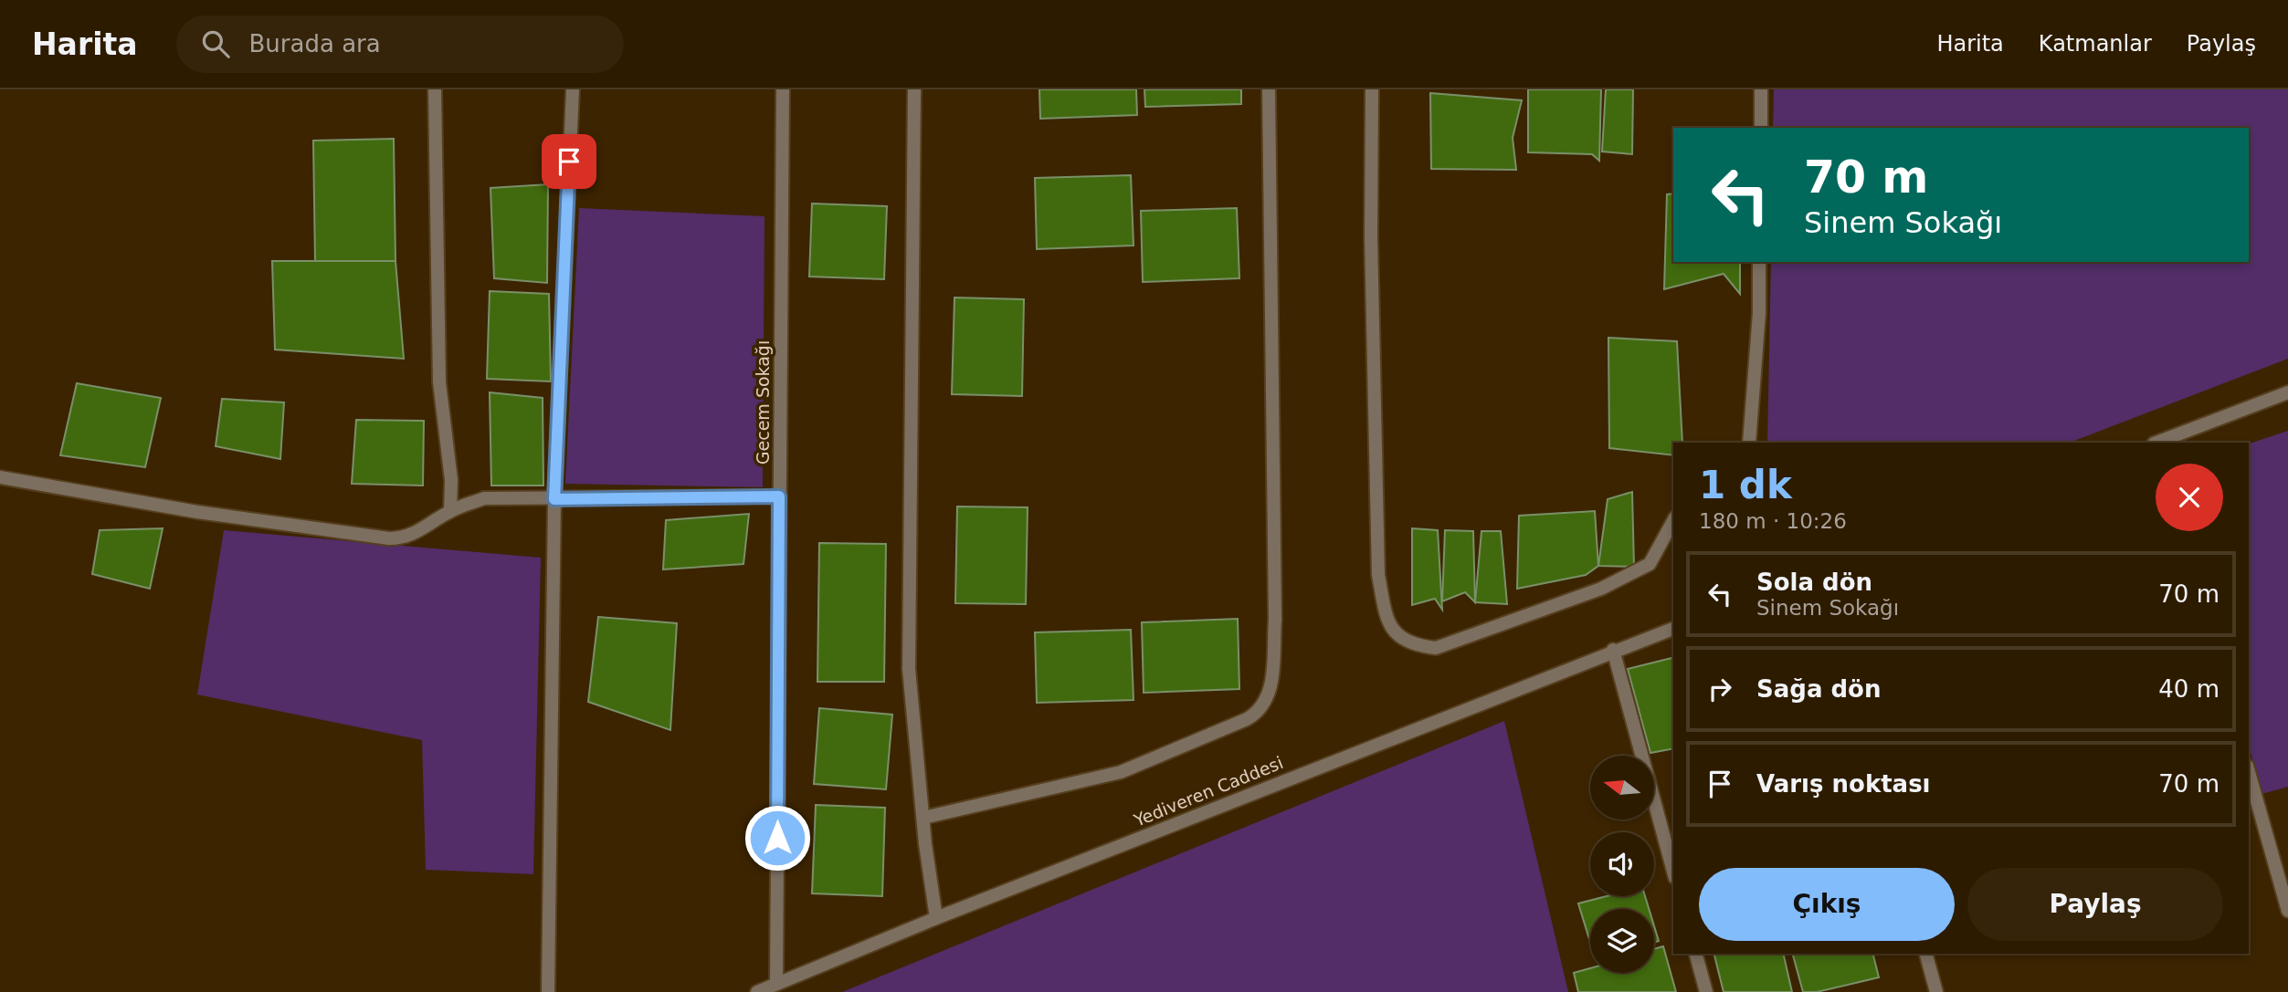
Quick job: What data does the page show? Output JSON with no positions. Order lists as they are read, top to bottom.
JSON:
{
  "streets": {
    "street": ["Gecem Sokağı", "Yediveren Caddesi"]
  },
  "crossings": [
    ["Gecem Sokağı", "Yediveren Caddesi"]
  ],
  "north": "left",
  "page": {
    "header": "Harita",
    "search": "Burada ara",
    "nav": ["Harita", "Katmanlar", "Paylaş"],
    "turn": ["70 m", "Sinem Sokağı"],
    "heading": ["1 dk", "180 m · 10:26"],
    "list": [
      {
        "name": "Sola dön",
        "note": "Sinem Sokağı",
        "value": "70 m"
      },
      {
        "name": "Sağa dön",
        "value": "40 m"
      },
      {
        "name": "Varış noktası",
        "value": "70 m"
      }
    ],
    "buttons": ["Çıkış", "Paylaş"]
  }
}
